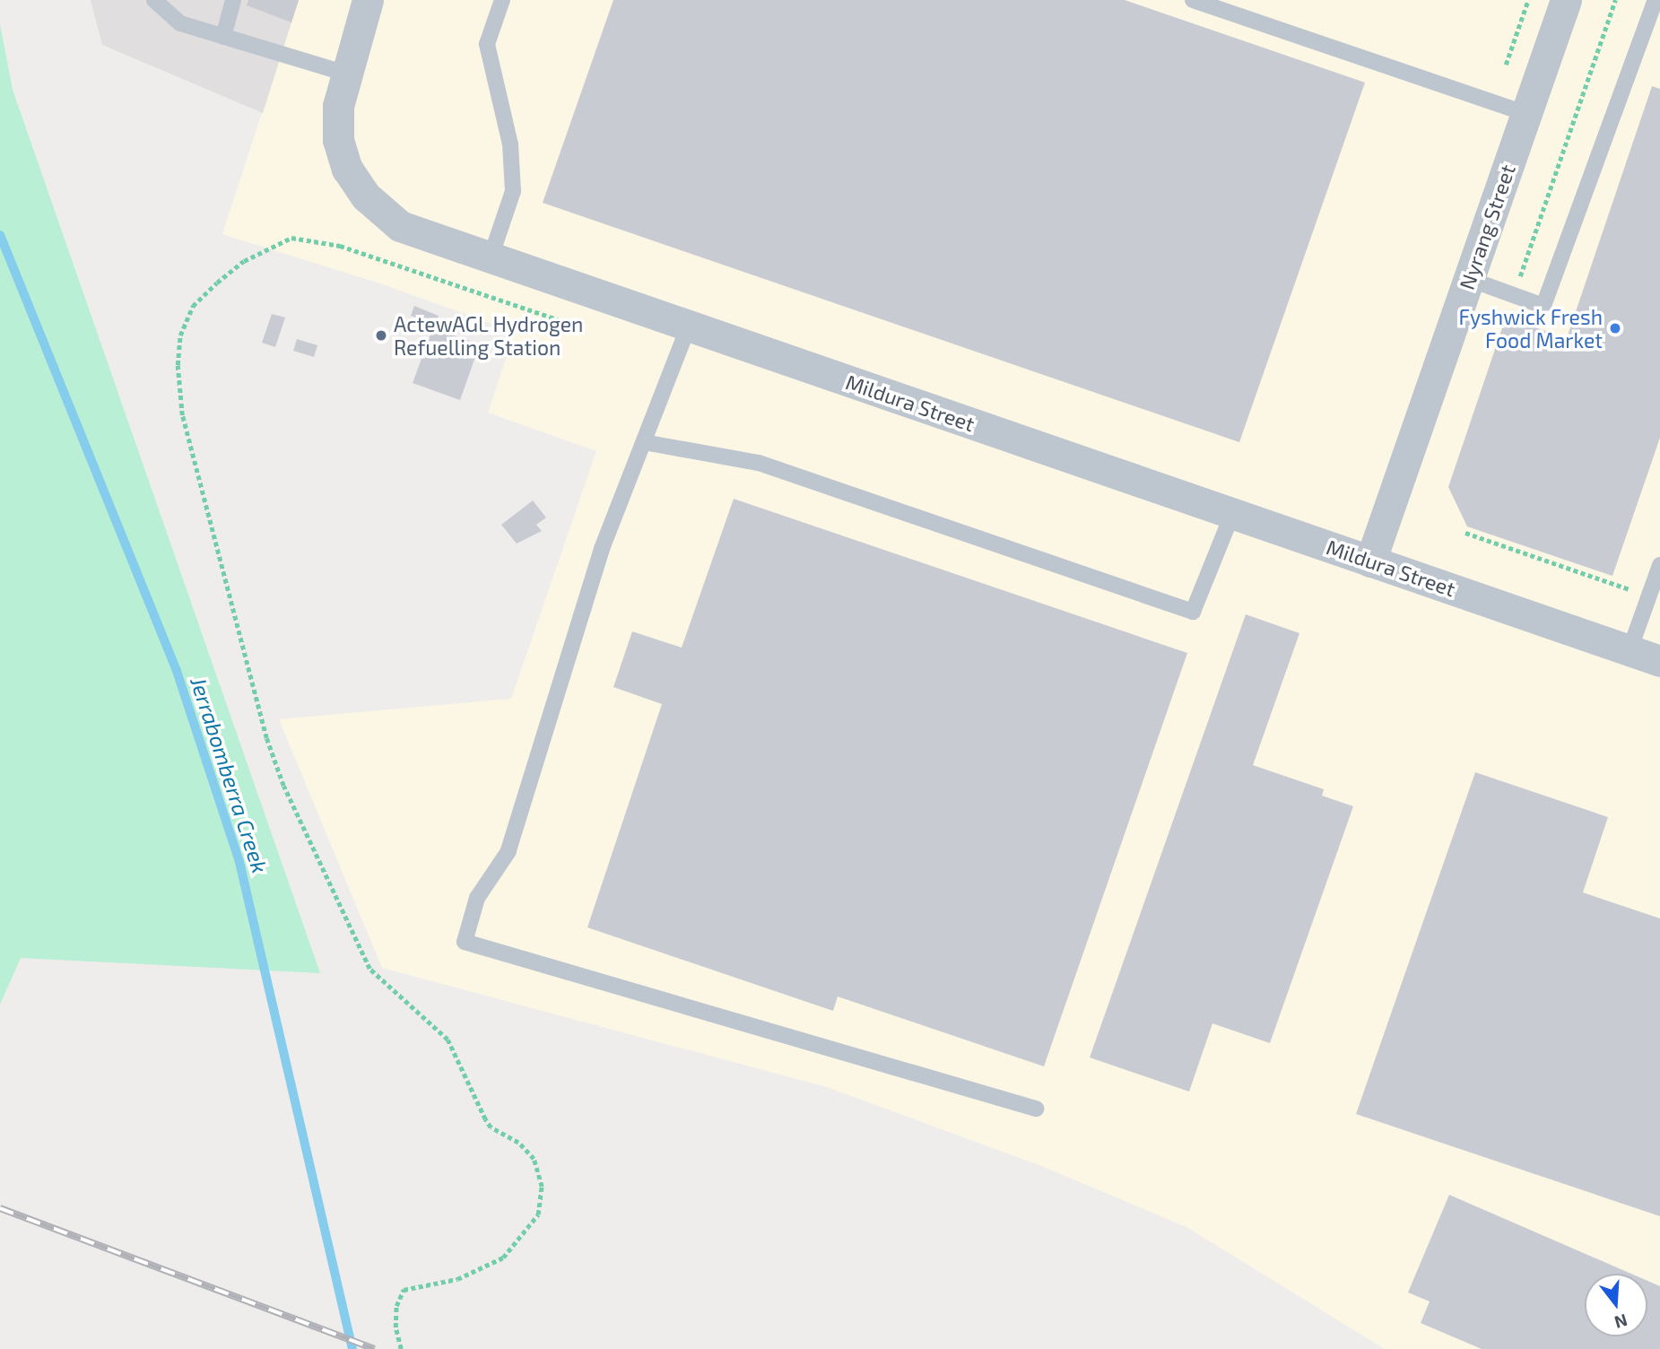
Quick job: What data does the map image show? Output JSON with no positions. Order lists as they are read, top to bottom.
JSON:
{
  "streets": {
    "street": ["Nyrang Street", "Mildura Street"]
  },
  "crossings": [
    ["Nyrang Street", "Mildura Street"]
  ],
  "water": ["Jerrabomberra Creek"],
  "places": ["Fyshwick Fresh Food Market", "ActewAGL Hydrogen Refuelling Station"],
  "north": "bottom"
}
